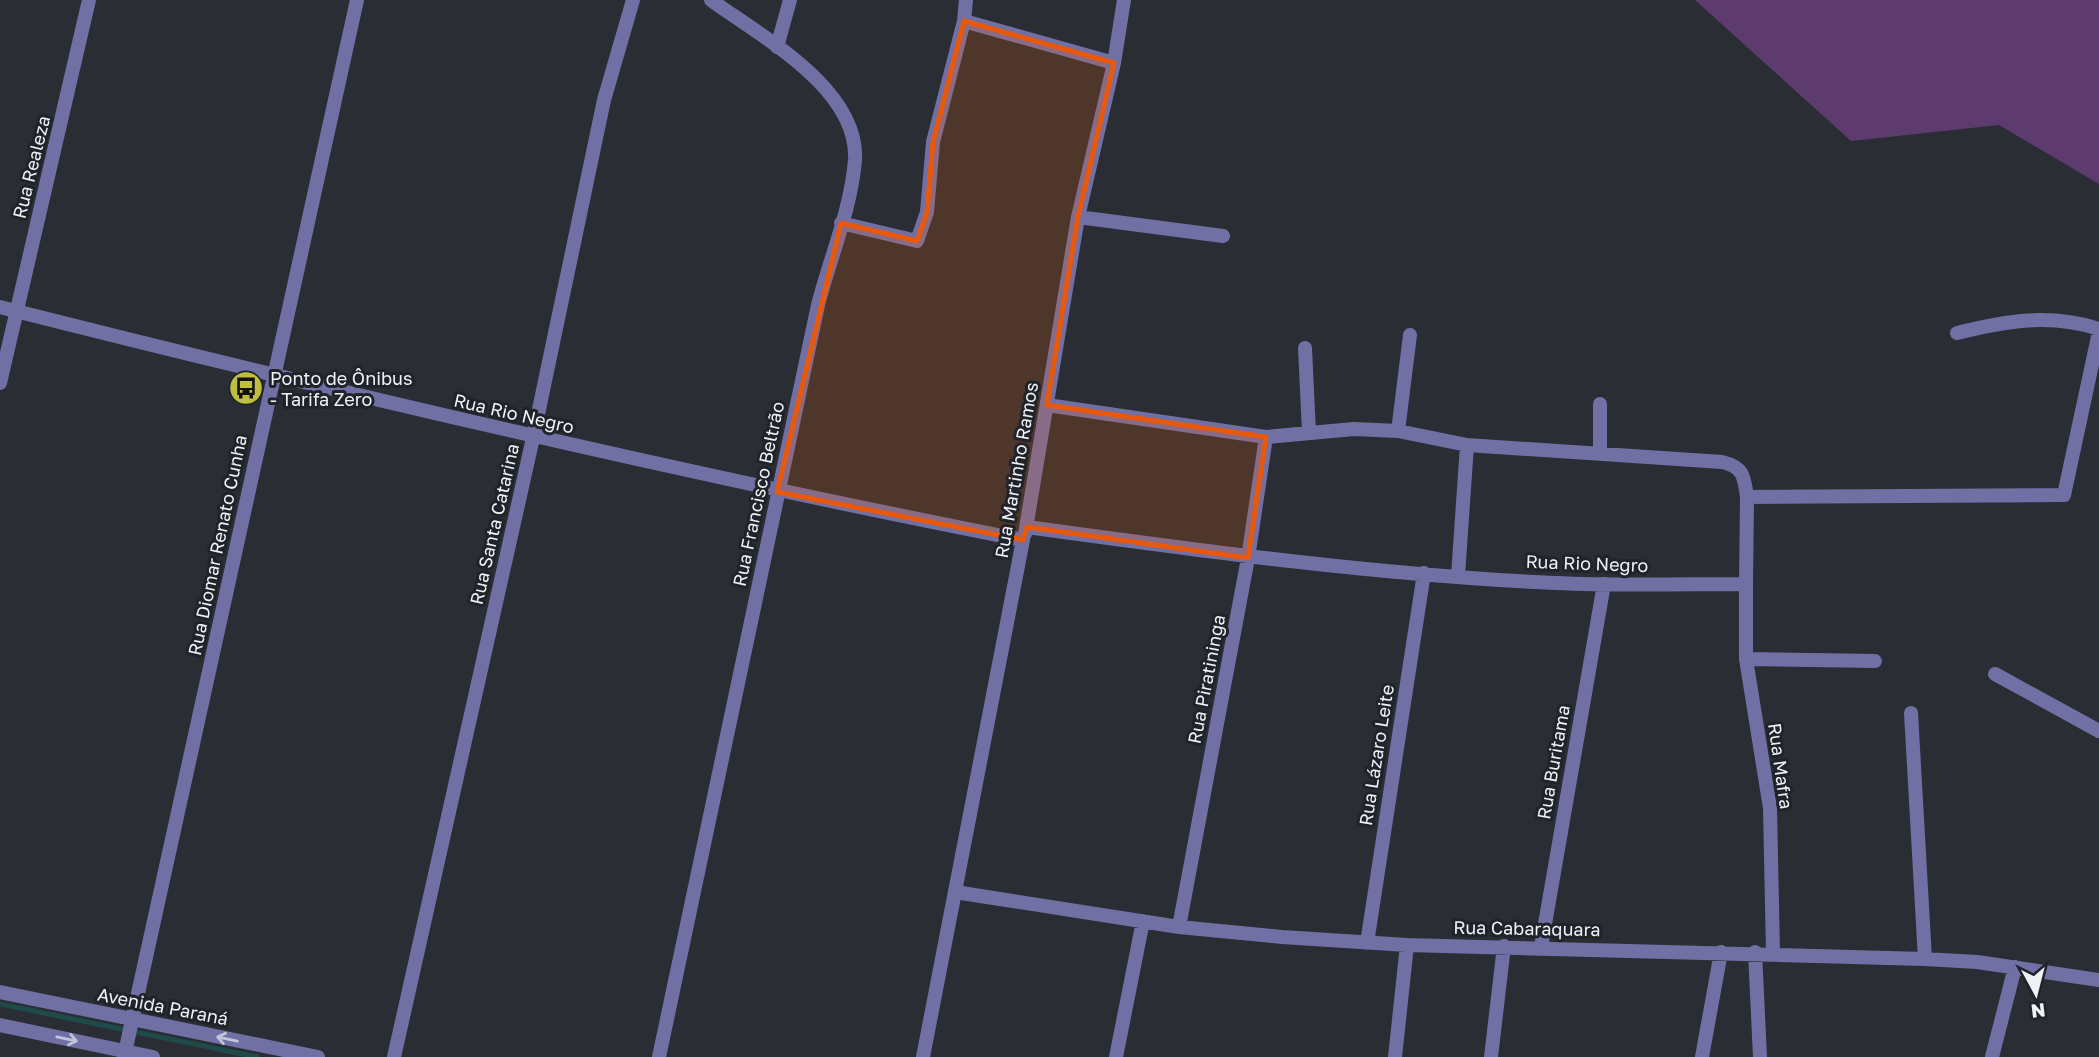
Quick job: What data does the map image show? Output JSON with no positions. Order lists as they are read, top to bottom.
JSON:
{
  "streets": {
    "street": [
      "Rua Realeza",
      "Rua Rio Negro",
      "Rua Martinho Ramos",
      "Rua Francisco Beltrão",
      "Rua Santa Catarina",
      "Rua Diomar Renato Cunha",
      "Rua Piratininga",
      "Rua Lázaro Leite",
      "Rua Buritama",
      "Rua Mafra",
      "Rua Cabaraquara",
      "Avenida Paraná"
    ]
  },
  "crossings": [
    ["Rua Realeza", "Rua Rio Negro"],
    ["Rua Rio Negro", "Rua Martinho Ramos"],
    ["Rua Rio Negro", "Rua Francisco Beltrão"],
    ["Rua Rio Negro", "Rua Santa Catarina"],
    ["Rua Rio Negro", "Rua Diomar Renato Cunha"],
    ["Rua Rio Negro", "Rua Piratininga"],
    ["Rua Rio Negro", "Rua Lázaro Leite"],
    ["Rua Rio Negro", "Rua Buritama"],
    ["Rua Rio Negro", "Rua Mafra"],
    ["Rua Martinho Ramos", "Rua Cabaraquara"],
    ["Rua Diomar Renato Cunha", "Avenida Paraná"],
    ["Rua Piratininga", "Rua Cabaraquara"],
    ["Rua Lázaro Leite", "Rua Cabaraquara"],
    ["Rua Buritama", "Rua Cabaraquara"],
    ["Rua Mafra", "Rua Cabaraquara"]
  ],
  "one_way": ["Avenida Paraná"],
  "places": {
    "bus stop": ["Ponto de Ônibus - Tarifa Zero"]
  },
  "north": "bottom"
}
